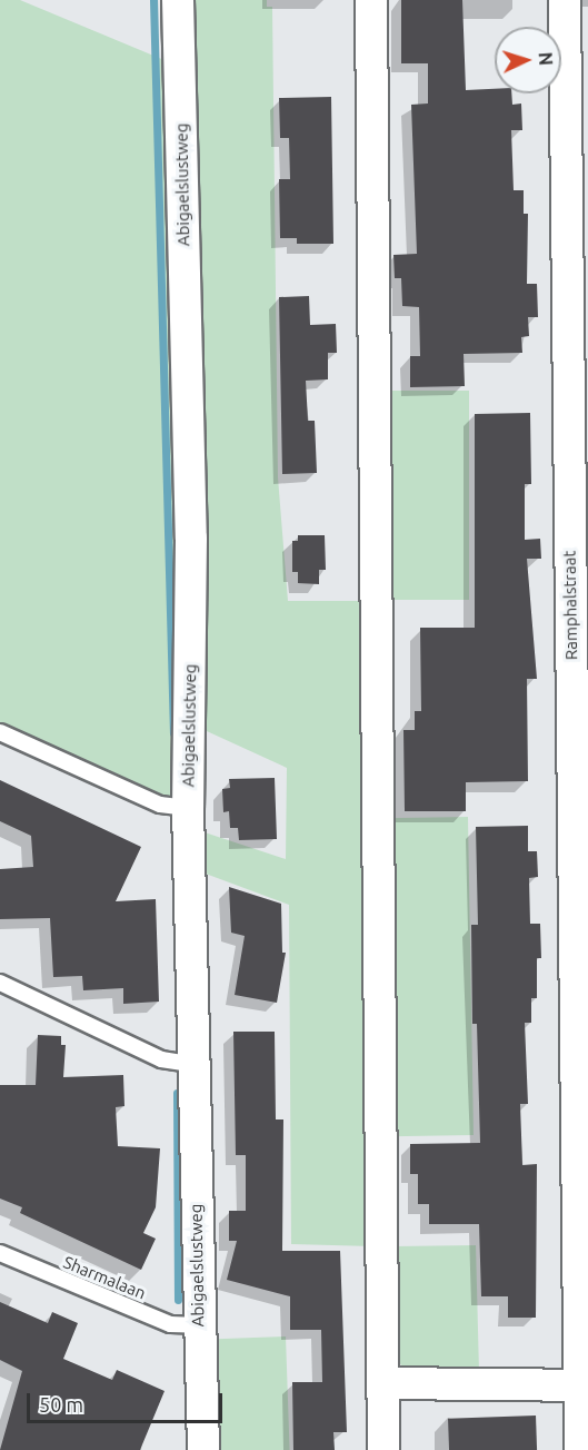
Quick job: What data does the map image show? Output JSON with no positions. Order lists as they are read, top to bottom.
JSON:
{
  "streets": {
    "street": ["Abigaelslustweg", "Ramphalstraat"],
    "lane": ["Sharmalaan"]
  },
  "crossings": [
    ["Abigaelslustweg", "Sharmalaan"]
  ],
  "scale_bar": "50 m",
  "north": "right"
}
